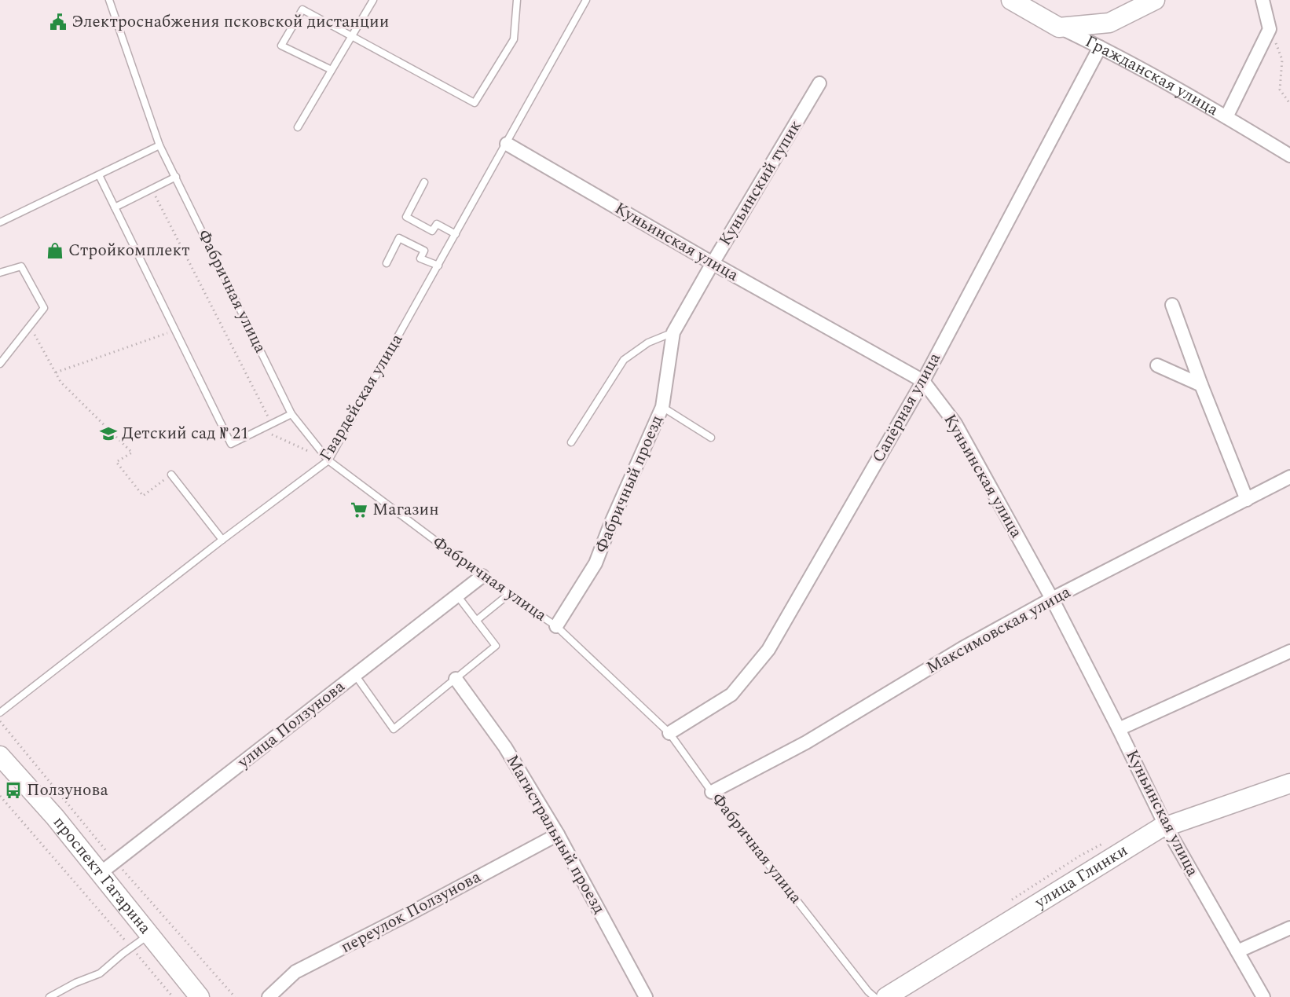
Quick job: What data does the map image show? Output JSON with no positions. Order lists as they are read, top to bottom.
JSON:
{
  "streets": {
    "street": [
      "Гражданская улица",
      "Куньинский тупик",
      "Куньинская улица",
      "Сапёрная улица",
      "Фабричный проезд",
      "Максимовская улица",
      "улица Ползунова",
      "Магистральный проезд",
      "проспект Гагарина",
      "улица Глинки",
      "переулок Ползунова"
    ],
    "lane": ["Фабричная улица", "Гвардейская улица"]
  },
  "crossings": [
    ["Гражданская улица", "Сапёрная улица"],
    ["Куньинский тупик", "Куньинская улица"],
    ["Куньинский тупик", "Фабричный проезд"],
    ["Куньинская улица", "Гвардейская улица"],
    ["Куньинская улица", "Сапёрная улица"],
    ["Куньинская улица", "Максимовская улица"],
    ["Куньинская улица", "улица Глинки"],
    ["Фабричная улица", "Гвардейская улица"],
    ["Фабричная улица", "Сапёрная улица"],
    ["Фабричная улица", "Фабричный проезд"],
    ["Фабричная улица", "Максимовская улица"],
    ["Фабричная улица", "улица Ползунова"],
    ["улица Ползунова", "проспект Гагарина"],
    ["Магистральный проезд", "переулок Ползунова"]
  ],
  "places": {
    "public building": ["Электроснабжения псковской дистанции"],
    "shop": ["Стройкомплект"],
    "school or university": ["Детский сад № 21"],
    "supermarket": ["Магазин"],
    "bus stop": ["Ползунова"]
  }
}
